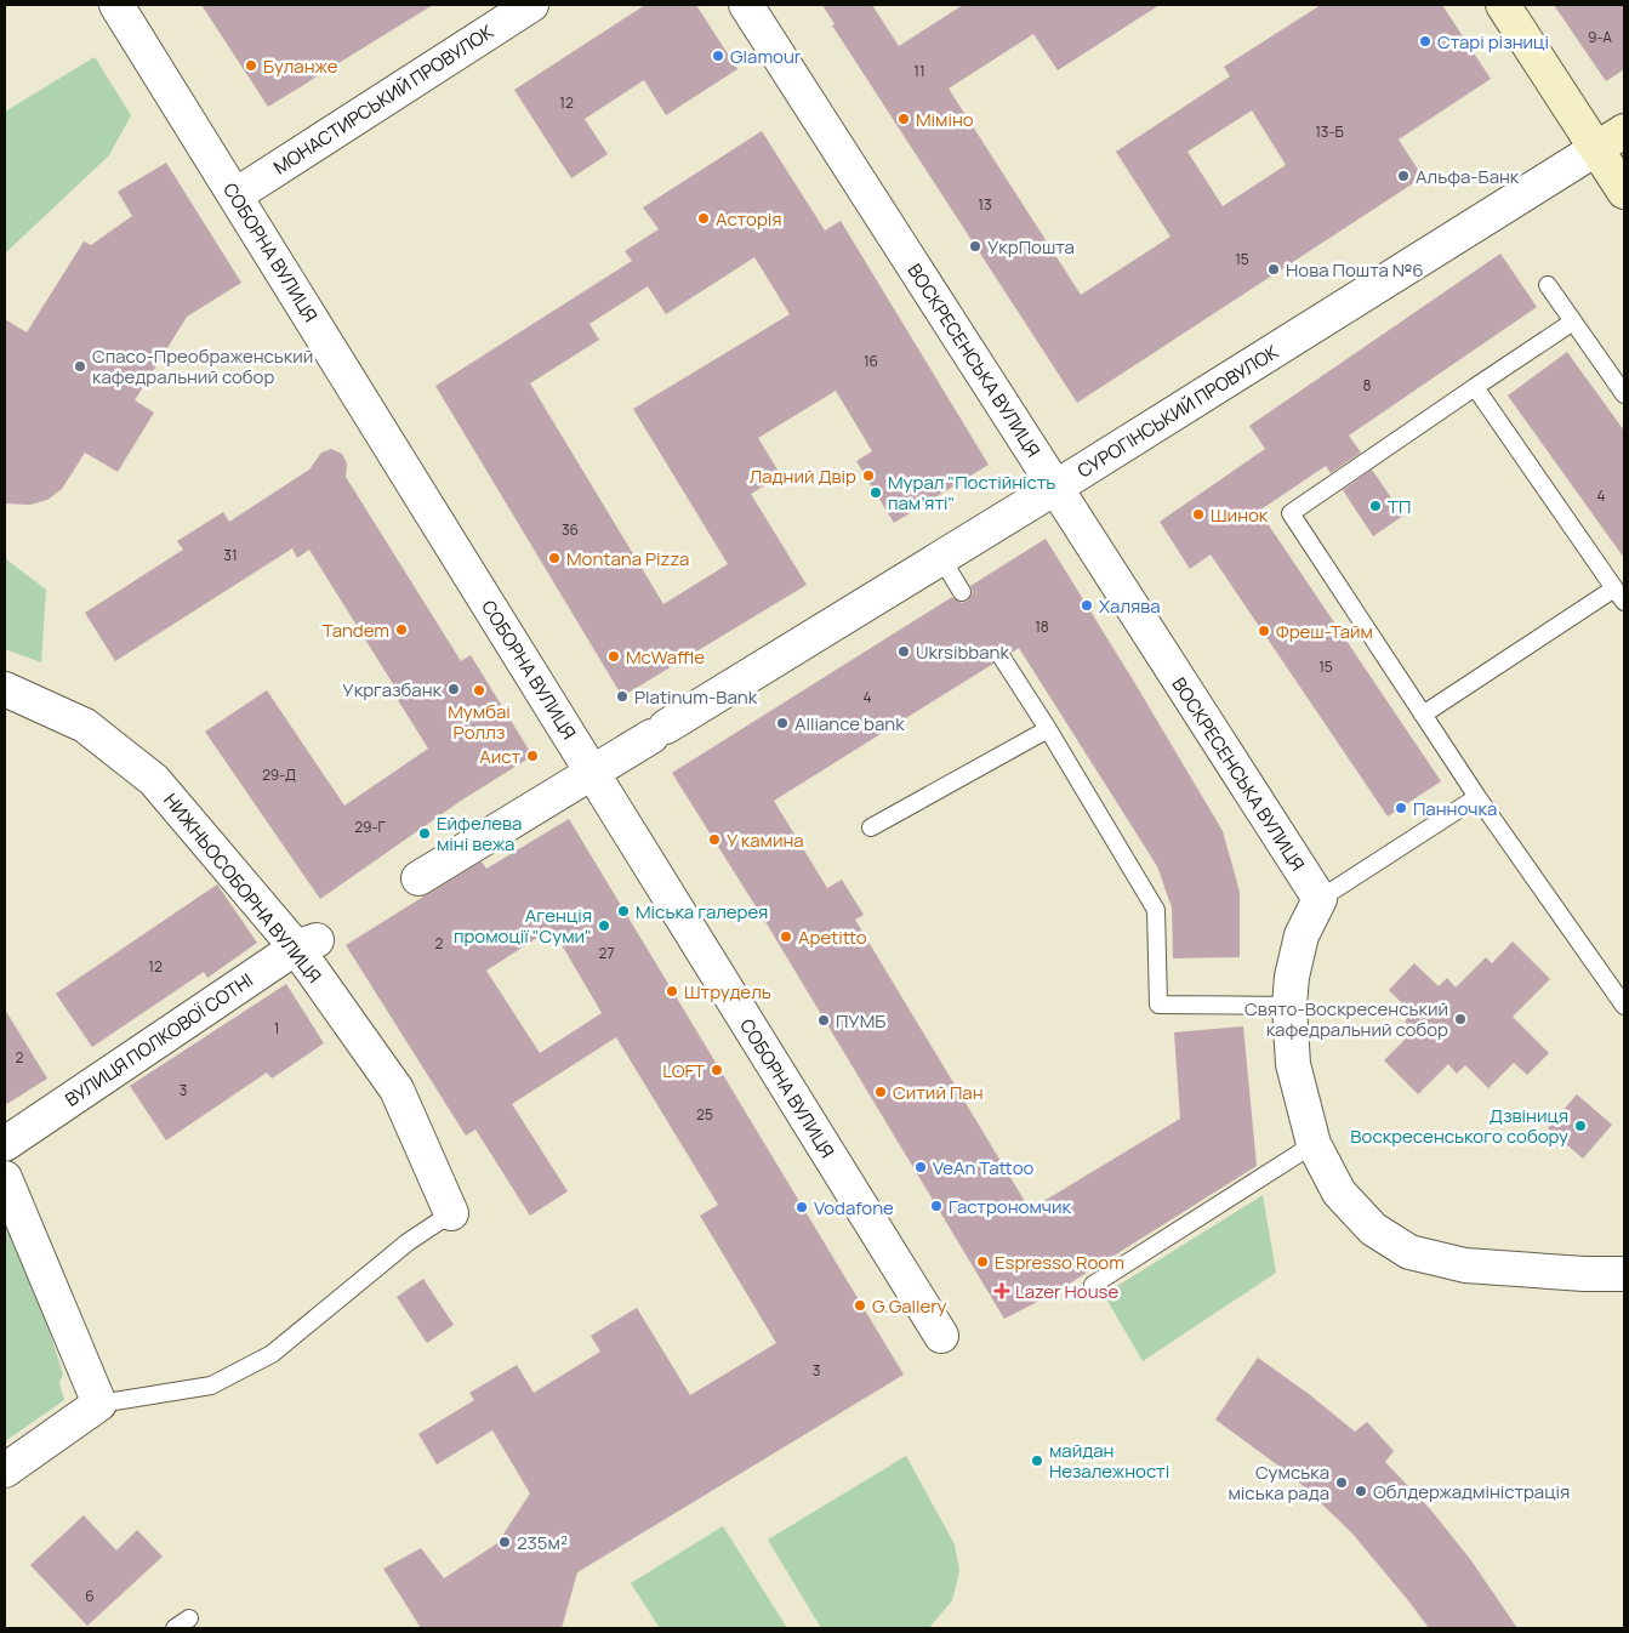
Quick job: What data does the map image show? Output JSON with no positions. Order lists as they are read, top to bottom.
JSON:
{
  "streets": {
    "street": [
      "МОНАСТИРСЬКИЙ ПРОВУЛОК",
      "СОБОРНА ВУЛИЦЯ",
      "ВОСКРЕСЕНСЬКА ВУЛИЦЯ",
      "СУРОГІНСЬКИЙ ПРОВУЛОК",
      "НИЖНЬОСОБОРНА ВУЛИЦЯ",
      "ВУЛИЦЯ ПОЛКОВОЇ СОТНІ"
    ]
  },
  "crossings": [
    ["МОНАСТИРСЬКИЙ ПРОВУЛОК", "СОБОРНА ВУЛИЦЯ"],
    ["СОБОРНА ВУЛИЦЯ", "СУРОГІНСЬКИЙ ПРОВУЛОК"],
    ["ВОСКРЕСЕНСЬКА ВУЛИЦЯ", "СУРОГІНСЬКИЙ ПРОВУЛОК"],
    ["НИЖНЬОСОБОРНА ВУЛИЦЯ", "ВУЛИЦЯ ПОЛКОВОЇ СОТНІ"]
  ],
  "places": {
    "other": [
      "Старі різниці",
      "Glamour",
      "Буланже",
      "Міміно",
      "Альфа-Банк",
      "Асторія",
      "УкрПошта",
      "Нова Пошта №6",
      "Спасо-Преображенський кафедральний собор",
      "Ладний Двір",
      "Мурал \"Постійність пам’яті\"",
      "ТП",
      "Шинок",
      "Montana Pizza",
      "Халява",
      "Tandem",
      "Фреш-Тайм",
      "Ukrsibbank",
      "McWaffle",
      "Укргазбанк",
      "Мумбаі Роллз",
      "Platinum-Bank",
      "Alliance bank",
      "Аист",
      "Панночка",
      "Ейфелева міні вежа",
      "У камина",
      "Міська галерея",
      "Агенція промоції \"Суми\"",
      "Apetitto",
      "Штрудель",
      "Свято-Воскресенський кафедральний собор",
      "ПУМБ",
      "LOFT",
      "Ситий Пан",
      "Дзвіниця Воскресенського собору",
      "VeAn Tattoo",
      "Гастрономчик",
      "Vodafone",
      "Espresso Room",
      "G.Gallery",
      "майдан Незалежності",
      "Сумська міська рада",
      "Облдержадміністрація",
      "235м²"
    ],
    "health": ["Lazer House"]
  },
  "house_numbers": [
    "9-А",
    "11",
    "12",
    "13-Б",
    "13",
    "15",
    "16",
    "8",
    "4",
    "36",
    "31",
    "18",
    "15",
    "4",
    "29-Д",
    "29-Г",
    "2",
    "27",
    "12",
    "1",
    "2",
    "3",
    "25",
    "3",
    "6"
  ]
}
